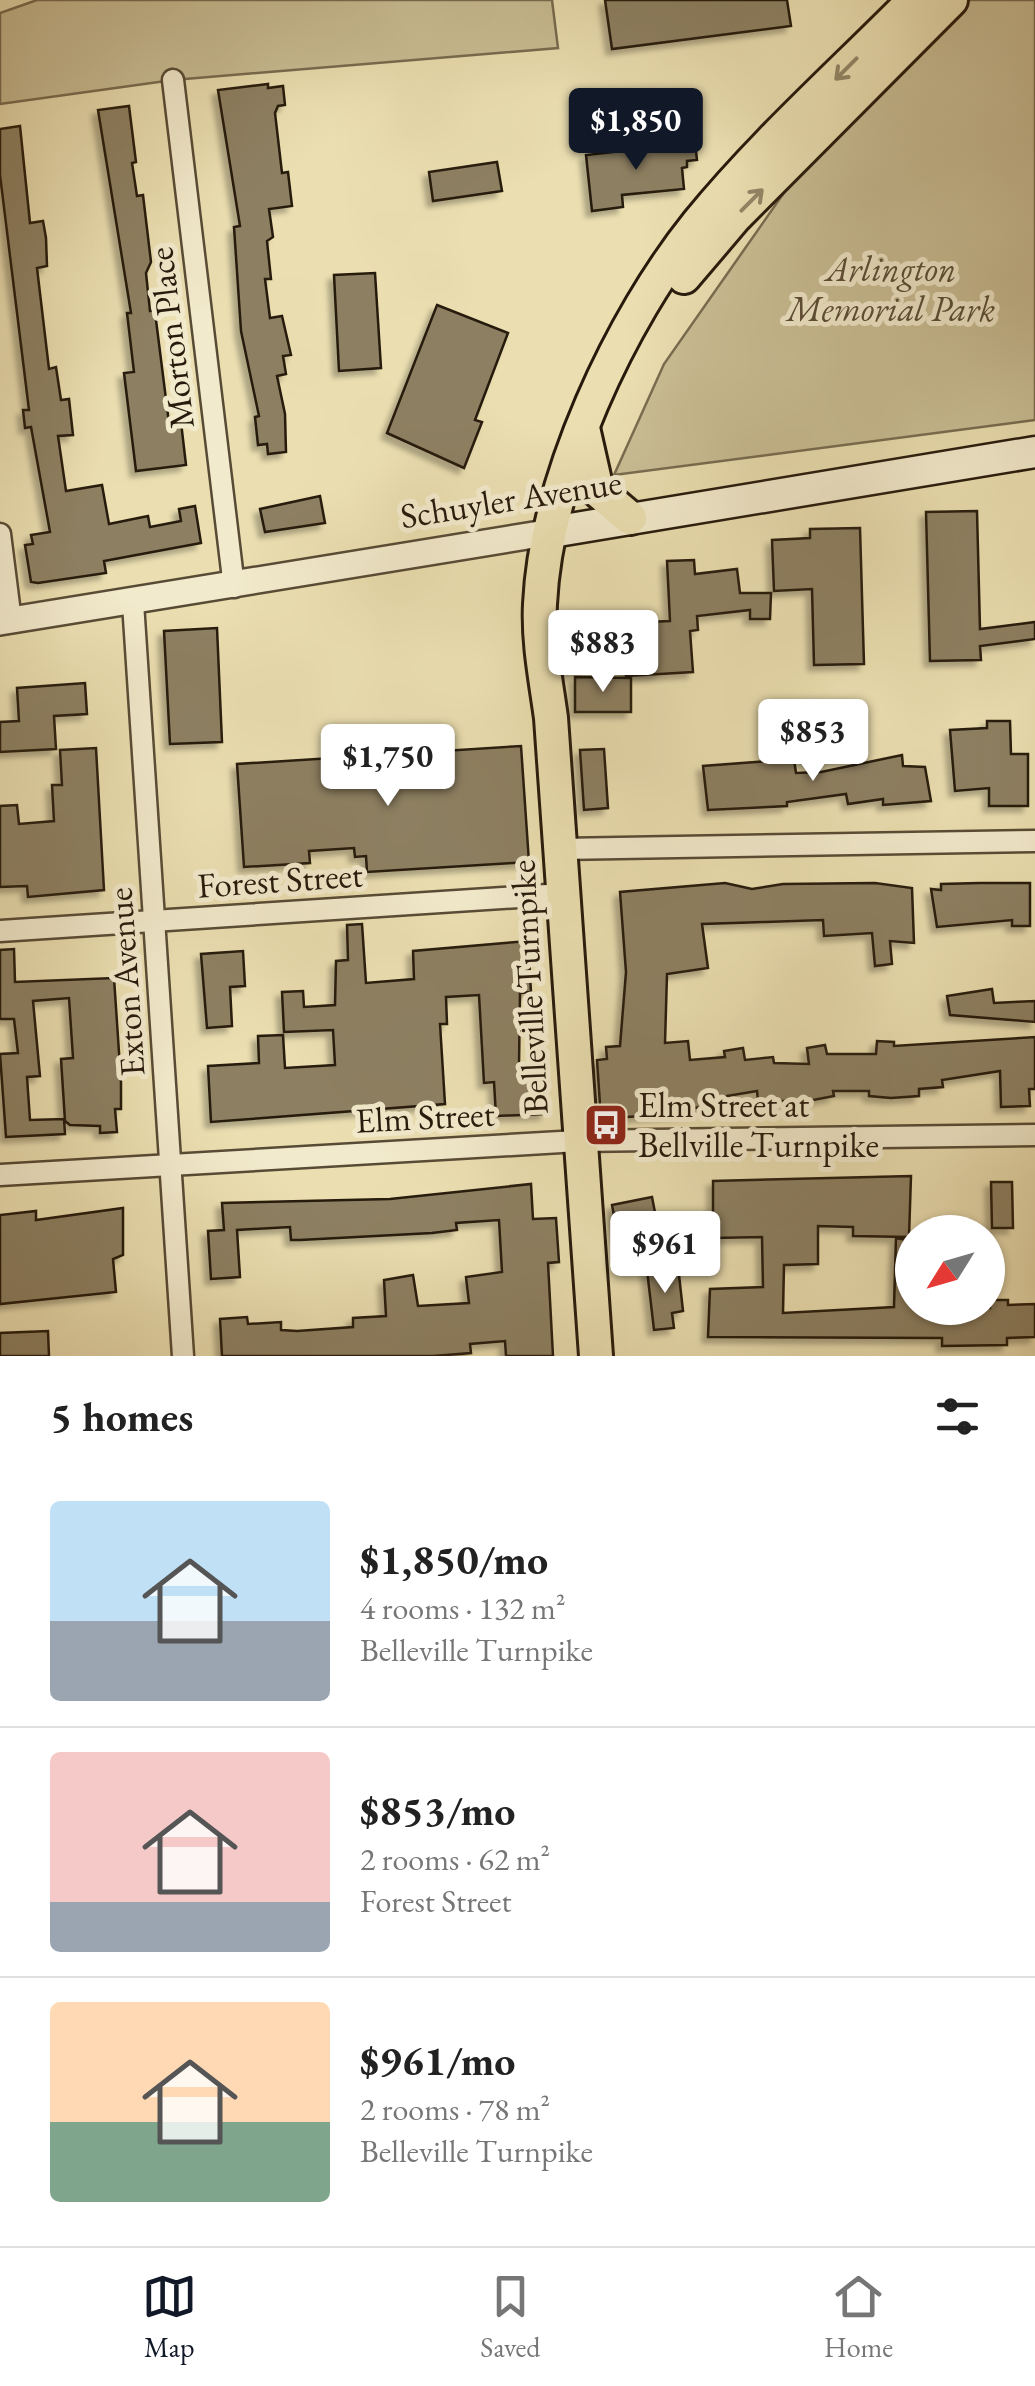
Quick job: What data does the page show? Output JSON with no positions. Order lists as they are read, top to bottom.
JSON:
{
  "streets": {
    "main road": ["Schuyler Avenue", "Belleville Turnpike"],
    "street": [
      "Morton Place",
      "Forest Street",
      "Exton Avenue",
      "Elm Street"
    ]
  },
  "crossings": [
    ["Morton Place", "Schuyler Avenue"],
    ["Schuyler Avenue", "Exton Avenue"],
    ["Schuyler Avenue", "Belleville Turnpike"],
    ["Forest Street", "Exton Avenue"],
    ["Forest Street", "Belleville Turnpike"],
    ["Exton Avenue", "Elm Street"],
    ["Belleville Turnpike", "Elm Street"]
  ],
  "parks": ["Arlington Memorial Park"],
  "places": {
    "bus stop": ["Elm Street at Bellville Turnpike"]
  },
  "north": "bottom left",
  "page": {
    "price": [
      "$1,850",
      "$883",
      "$853",
      "$1,750",
      "$961"
    ],
    "heading": "5 homes",
    "list": [
      {
        "name": "$1,850/mo",
        "note": "4 rooms · 132 m² · Belleville Turnpike"
      },
      {
        "name": "$853/mo",
        "note": "2 rooms · 62 m² · Forest Street"
      },
      {
        "name": "$961/mo",
        "note": "2 rooms · 78 m² · Belleville Turnpike"
      }
    ],
    "tabs": ["Map", "Saved", "Home"]
  }
}
